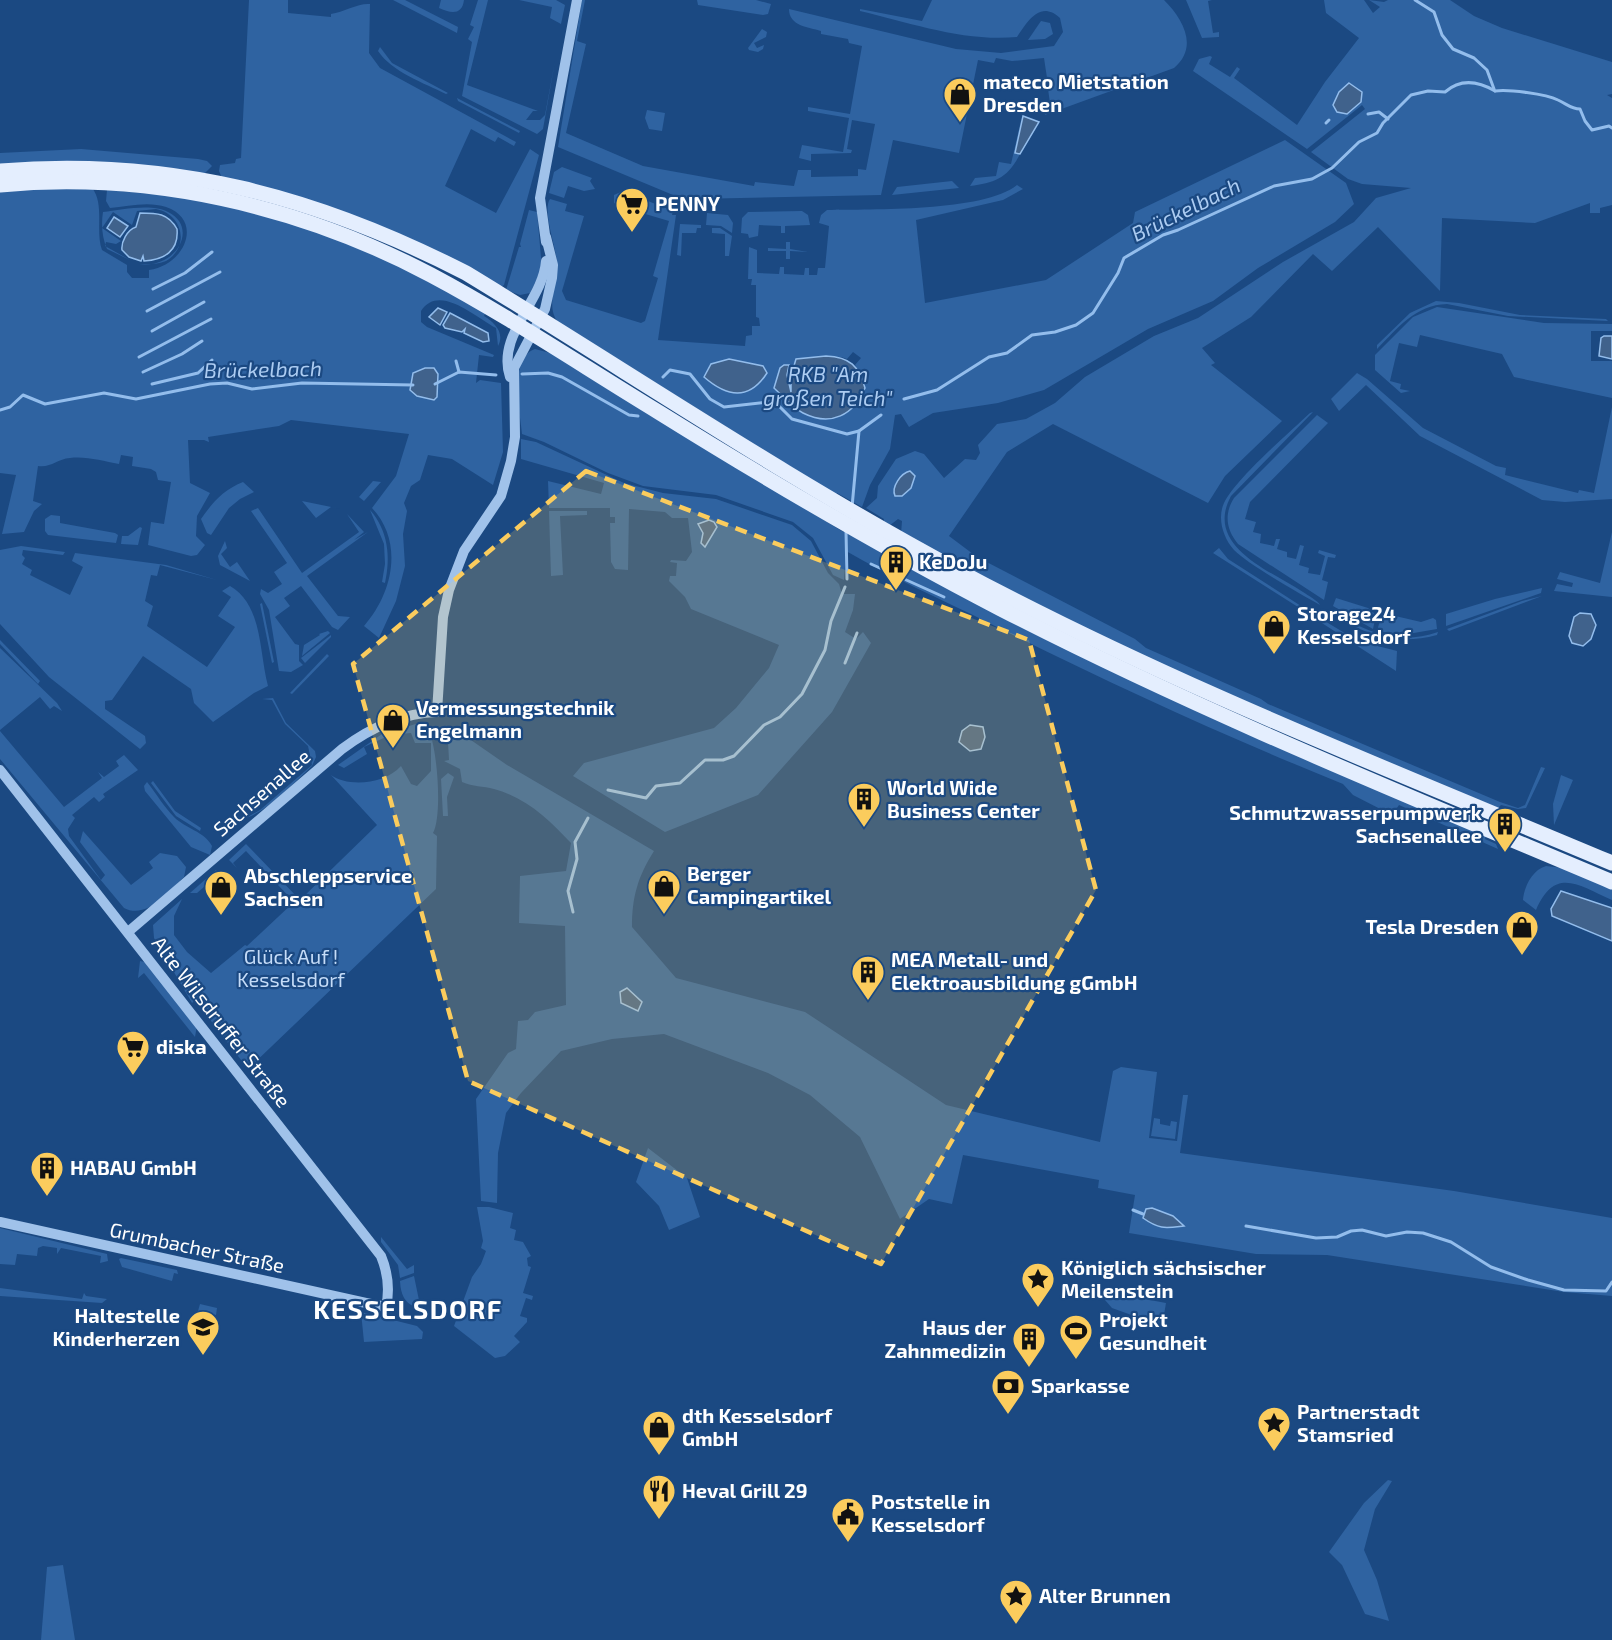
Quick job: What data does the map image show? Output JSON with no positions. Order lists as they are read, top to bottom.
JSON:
{
  "streets": {
    "street": ["Sachsenallee", "Alte Wilsdruffer Straße", "Grumbacher Straße"]
  },
  "crossings": [
    ["Sachsenallee", "Alte Wilsdruffer Straße"],
    ["Alte Wilsdruffer Straße", "Grumbacher Straße"]
  ],
  "districts": ["KESSELSDORF"],
  "water": ["Brückelbach", "RKB \"Am großen Teich\""],
  "parks": ["Glück Auf ! Kesselsdorf"],
  "places": {
    "shop": [
      "mateco Mietstation Dresden",
      "Storage24 Kesselsdorf",
      "Vermessungstechnik Engelmann",
      "Berger Campingartikel",
      "Abschleppservice Sachsen",
      "Tesla Dresden",
      "dth Kesselsdorf GmbH"
    ],
    "supermarket": ["PENNY", "diska"],
    "building": [
      "KeDoJu",
      "World Wide Business Center",
      "Schmutzwasserpumpwerk Sachsenallee",
      "MEA Metall- und Elektroausbildung gGmbH",
      "HABAU GmbH",
      "Haus der Zahnmedizin"
    ],
    "place": ["Königlich sächsischer Meilenstein", "Partnerstadt Stamsried", "Alter Brunnen"],
    "school or university": ["Haltestelle Kinderherzen"],
    "sports": ["Projekt Gesundheit"],
    "bank": ["Sparkasse"],
    "restaurant": ["Heval Grill 29"],
    "public building": ["Poststelle in Kesselsdorf"]
  }
}
